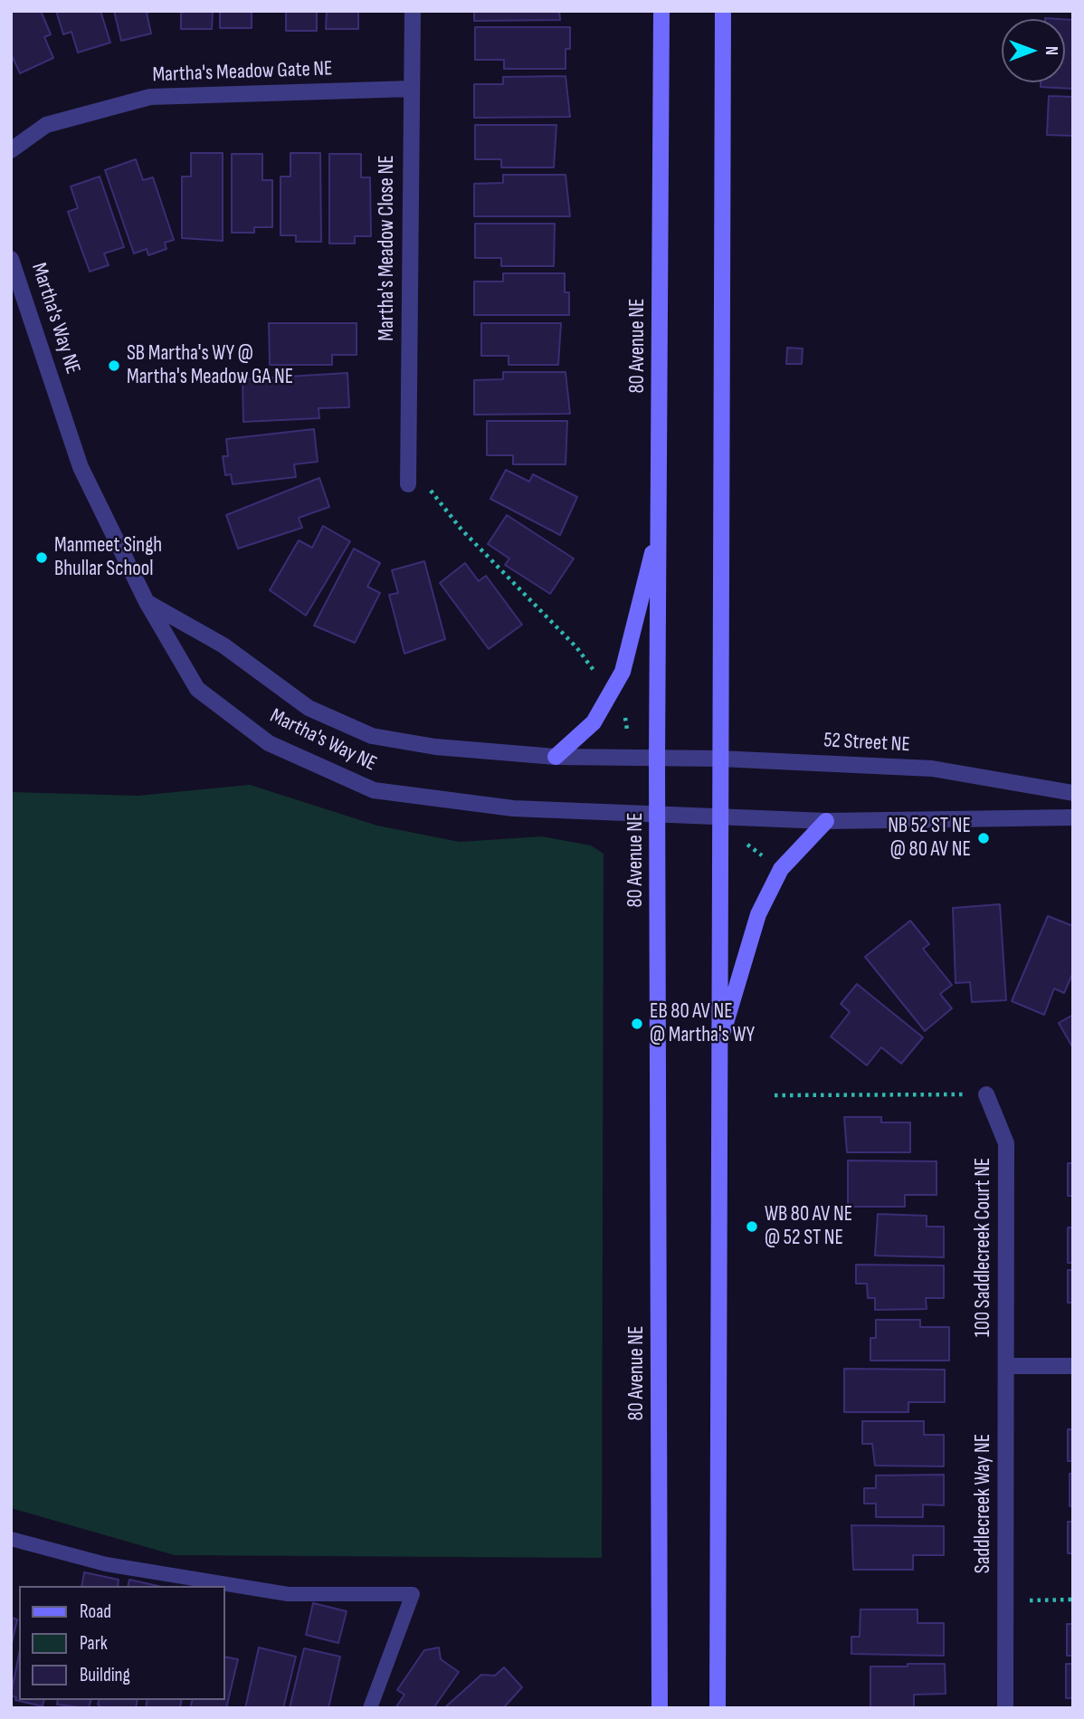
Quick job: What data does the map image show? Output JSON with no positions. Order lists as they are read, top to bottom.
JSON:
{
  "streets": {
    "main road": ["80 Avenue NE"],
    "street": [
      "Martha's Meadow Gate NE",
      "Martha's Meadow Close NE",
      "Martha's Way NE",
      "52 Street NE",
      "100 Saddlecreek Court NE",
      "Saddlecreek Way NE"
    ]
  },
  "crossings": [
    ["Martha's Meadow Gate NE", "Martha's Meadow Close NE"],
    ["Martha's Way NE", "80 Avenue NE"],
    ["Martha's Way NE", "52 Street NE"],
    ["80 Avenue NE", "52 Street NE"],
    ["100 Saddlecreek Court NE", "Saddlecreek Way NE"]
  ],
  "places": [
    "SB Martha's WY @ Martha's Meadow GA NE",
    "Manmeet Singh Bhullar School",
    "NB 52 ST NE @ 80 AV NE",
    "EB 80 AV NE @ Martha's WY",
    "WB 80 AV NE @ 52 ST NE"
  ],
  "legend": ["Road", "Park", "Building"],
  "north": "right"
}
